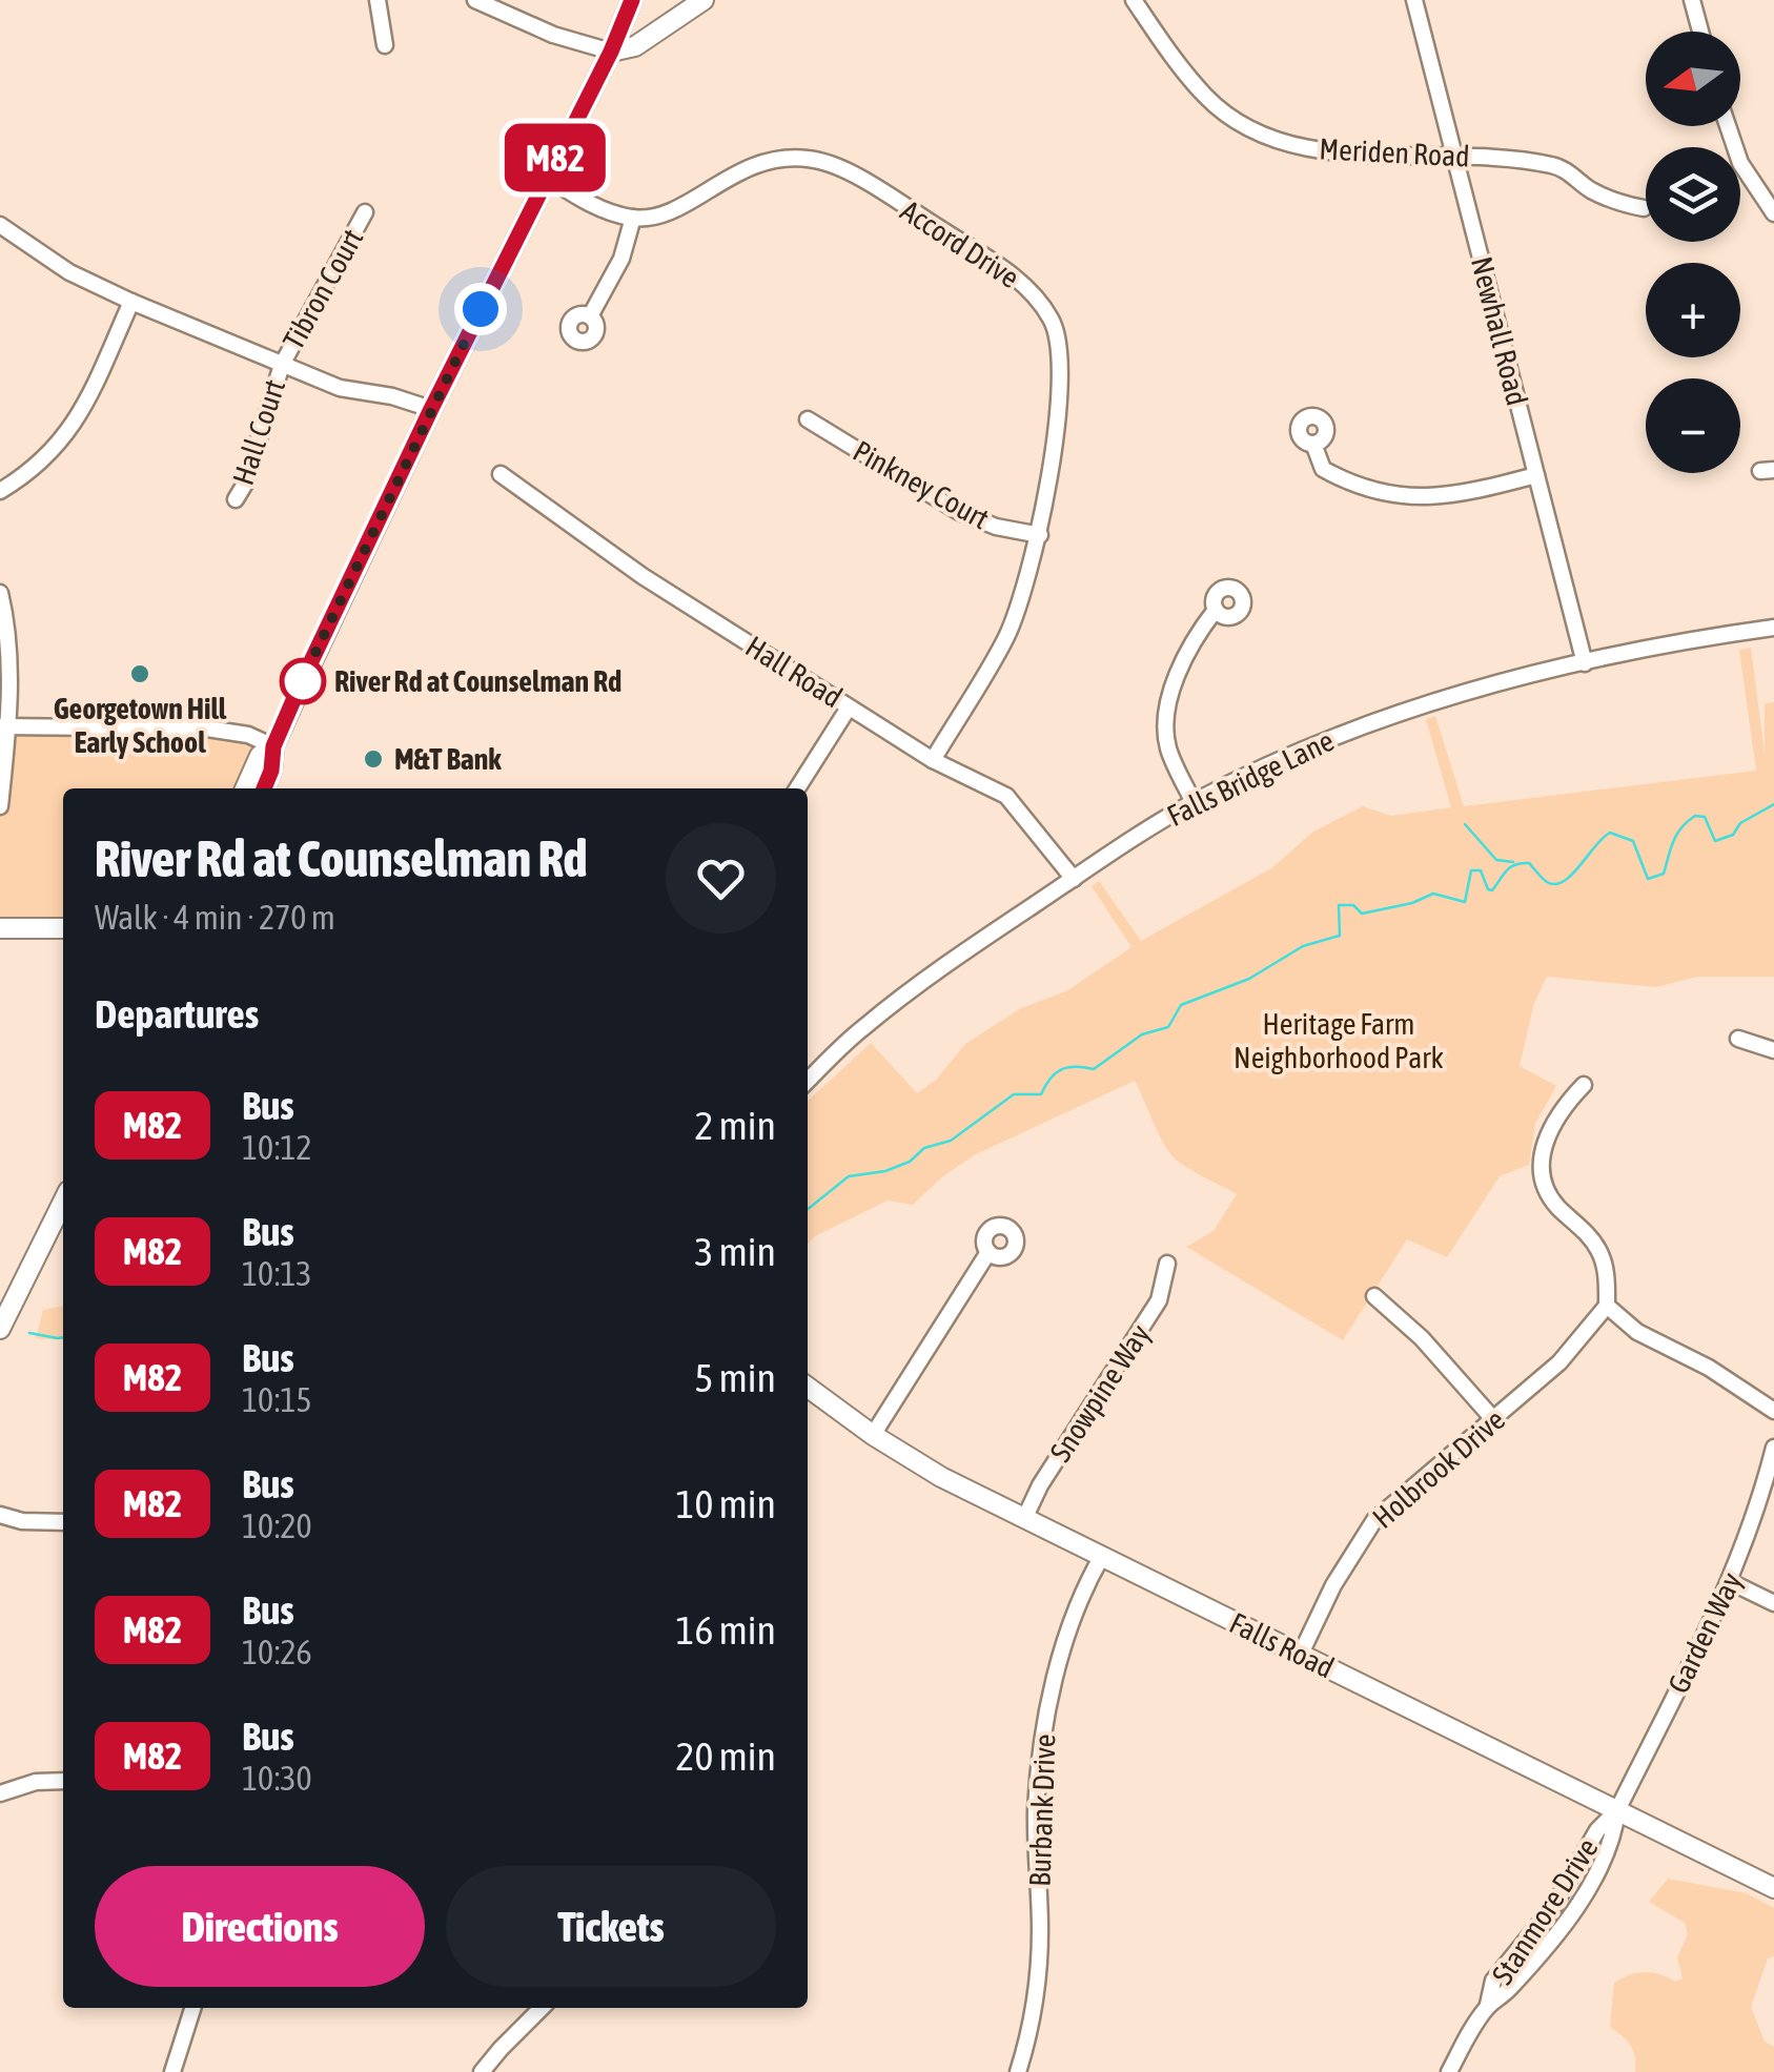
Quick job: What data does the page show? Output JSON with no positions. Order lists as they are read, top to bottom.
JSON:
{
  "streets": {
    "main road": ["Falls Road"],
    "street": [
      "Meriden Road",
      "Accord Drive",
      "Tibron Court",
      "Newhall Road",
      "Hall Court",
      "Pinkney Court",
      "Hall Road",
      "Falls Bridge Lane",
      "Snowpine Way",
      "Holbrook Drive",
      "Garden Way",
      "Burbank Drive",
      "Stanmore Drive"
    ]
  },
  "crossings": [
    ["Meriden Road", "Newhall Road"],
    ["Accord Drive", "Pinkney Court"],
    ["Accord Drive", "Hall Road"],
    ["Tibron Court", "Hall Court"],
    ["Newhall Road", "Falls Bridge Lane"],
    ["Hall Road", "Falls Bridge Lane"],
    ["Snowpine Way", "Falls Road"],
    ["Holbrook Drive", "Falls Road"],
    ["Garden Way", "Falls Road"],
    ["Garden Way", "Stanmore Drive"],
    ["Falls Road", "Burbank Drive"],
    ["Falls Road", "Stanmore Drive"]
  ],
  "parks": ["Heritage Farm Neighborhood Park"],
  "places": ["Georgetown Hill Early School", "River Rd at Counselman Rd", "M&T Bank"],
  "lines": ["bus line M82"],
  "north": "left",
  "page": {
    "on_map": "M82",
    "map_buttons": ["+", "−"],
    "heading": [
      ["River Rd at Counselman Rd", "Walk · 4 min · 270 m"],
      "Departures"
    ],
    "list": [
      {
        "mark": "M82",
        "name": "Bus",
        "note": "10:12",
        "value": "2 min"
      },
      {
        "mark": "M82",
        "name": "Bus",
        "note": "10:13",
        "value": "3 min"
      },
      {
        "mark": "M82",
        "name": "Bus",
        "note": "10:15",
        "value": "5 min"
      },
      {
        "mark": "M82",
        "name": "Bus",
        "note": "10:20",
        "value": "10 min"
      },
      {
        "mark": "M82",
        "name": "Bus",
        "note": "10:26",
        "value": "16 min"
      },
      {
        "mark": "M82",
        "name": "Bus",
        "note": "10:30",
        "value": "20 min"
      }
    ],
    "buttons": ["Directions", "Tickets"]
  }
}
